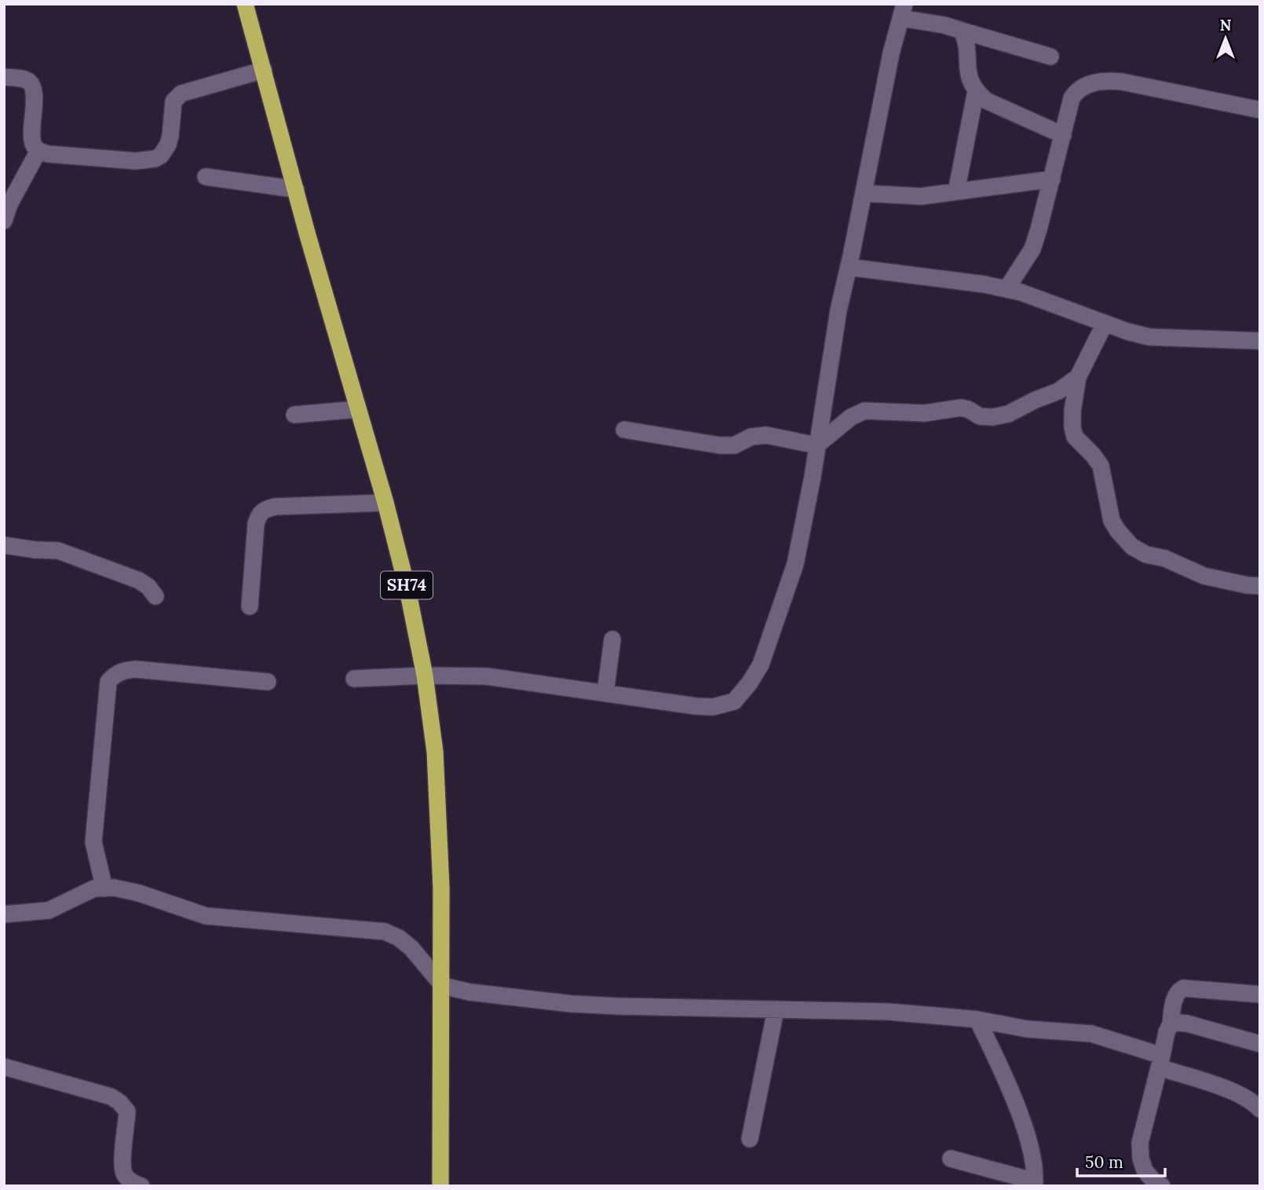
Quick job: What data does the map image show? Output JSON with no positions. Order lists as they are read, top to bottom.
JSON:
{
  "streets": {
    "highway": ["SH74"]
  },
  "scale_bar": "50 m",
  "north": "top"
}
